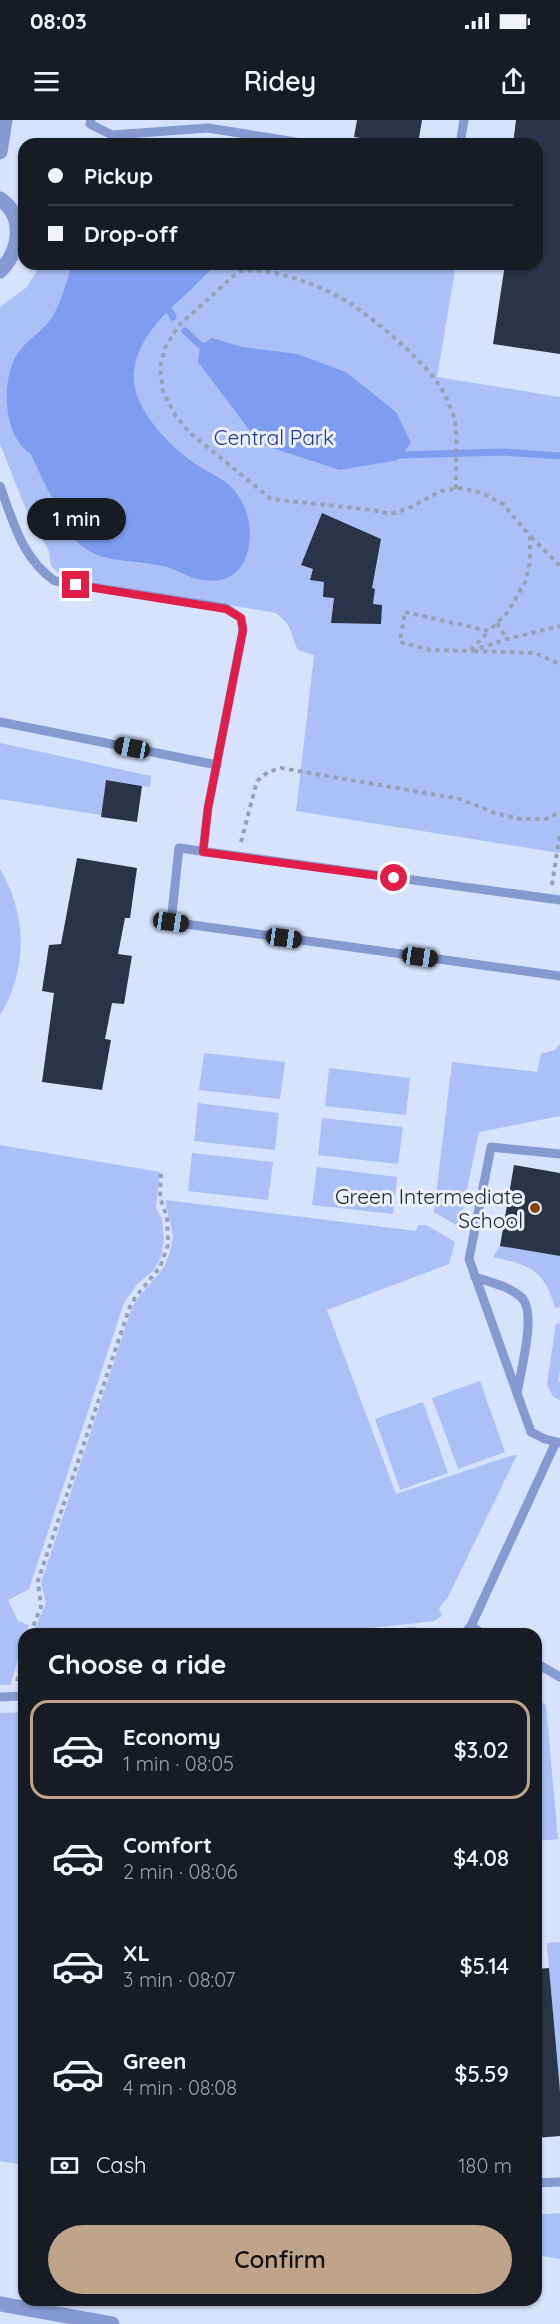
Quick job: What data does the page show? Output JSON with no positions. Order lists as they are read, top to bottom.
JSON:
{
  "parks": ["Central Park"],
  "places": ["Green Intermediate School"],
  "page": {
    "status": "08:03",
    "header": "Ridey",
    "banner": ["Pickup", "Drop-off"],
    "bubble": "1 min",
    "heading": "Choose a ride",
    "list": [
      {
        "name": "Economy",
        "note": "1 min · 08:05",
        "value": "$3.02"
      },
      {
        "name": "Comfort",
        "note": "2 min · 08:06",
        "value": "$4.08"
      },
      {
        "name": "XL",
        "note": "3 min · 08:07",
        "value": "$5.14"
      },
      {
        "name": "Green",
        "note": "4 min · 08:08",
        "value": "$5.59"
      }
    ],
    "pay": ["Cash", "180 m"],
    "buttons": "Confirm"
  }
}
